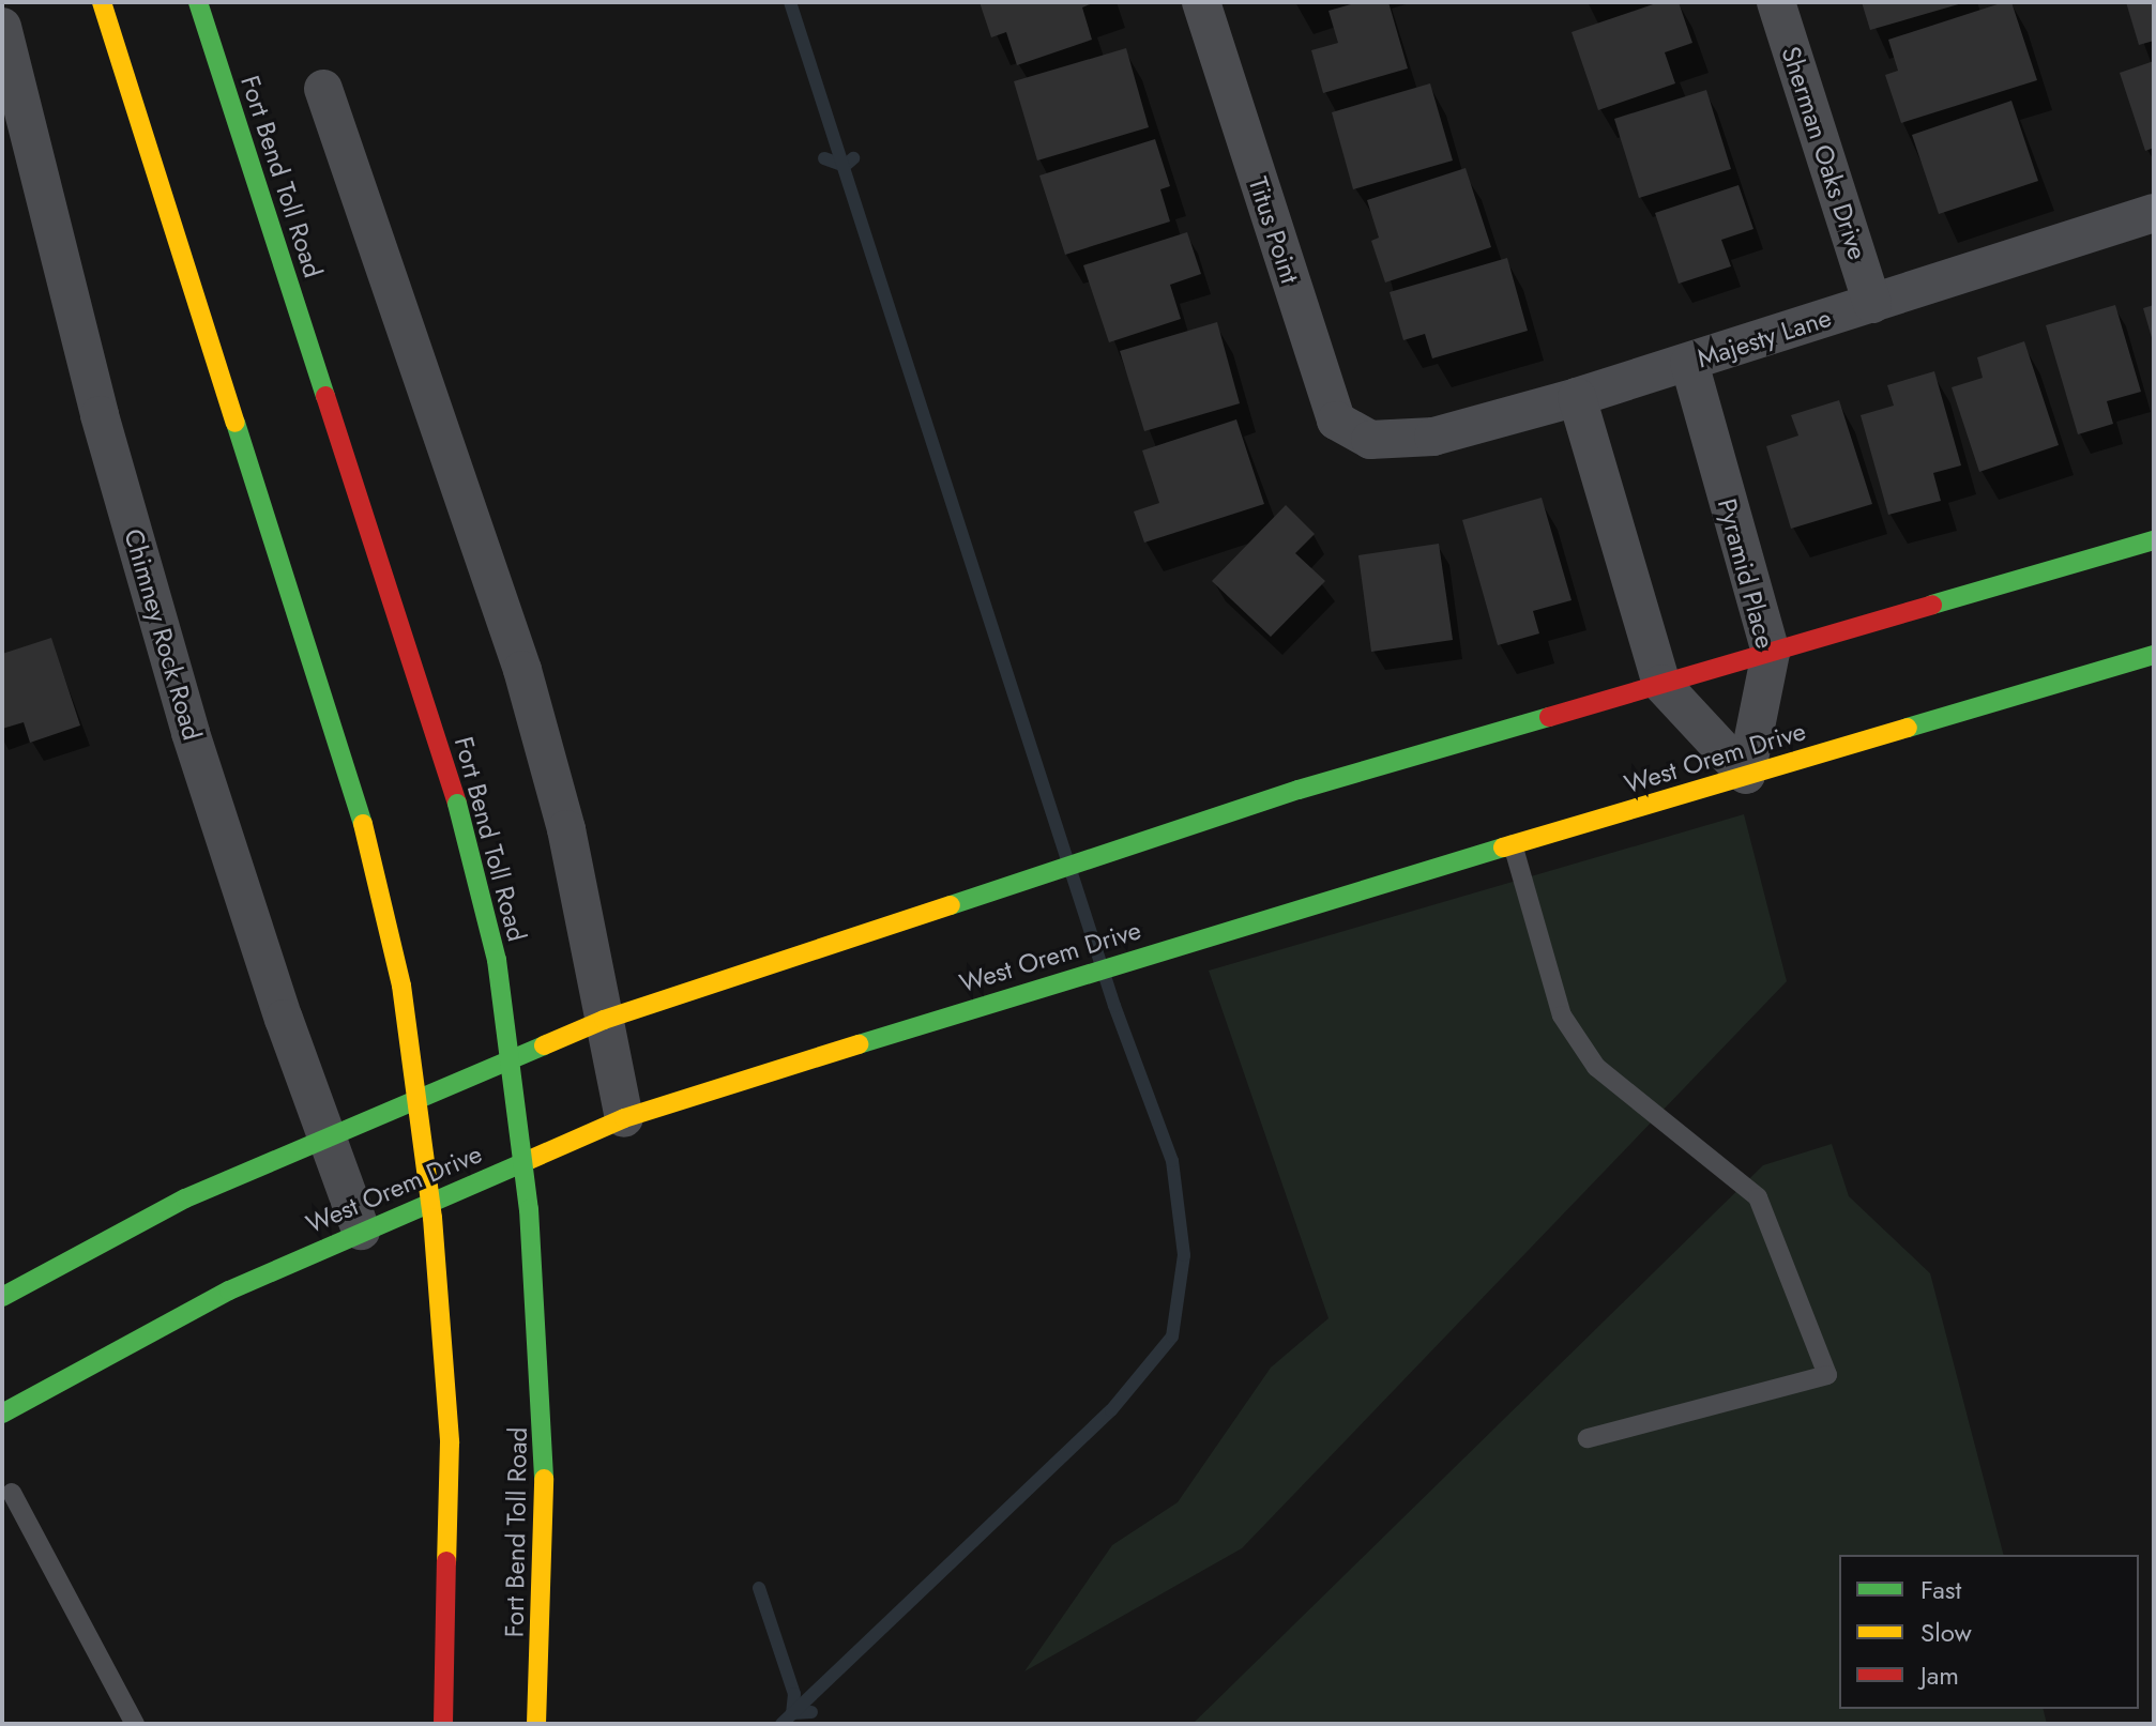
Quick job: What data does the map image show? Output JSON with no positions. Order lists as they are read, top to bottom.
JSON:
{
  "streets": {
    "main road": ["Fort Bend Toll Road", "West Orem Drive"],
    "street": [
      "Sherman Oaks Drive",
      "Titus Point",
      "Majesty Lane",
      "Pyramid Place",
      "Chimney Rock Road"
    ]
  },
  "crossings": [
    ["Sherman Oaks Drive", "Majesty Lane"],
    ["Titus Point", "Majesty Lane"],
    ["Majesty Lane", "Pyramid Place"],
    ["Pyramid Place", "West Orem Drive"],
    ["Chimney Rock Road", "West Orem Drive"]
  ],
  "legend": ["Fast", "Slow", "Jam"]
}
